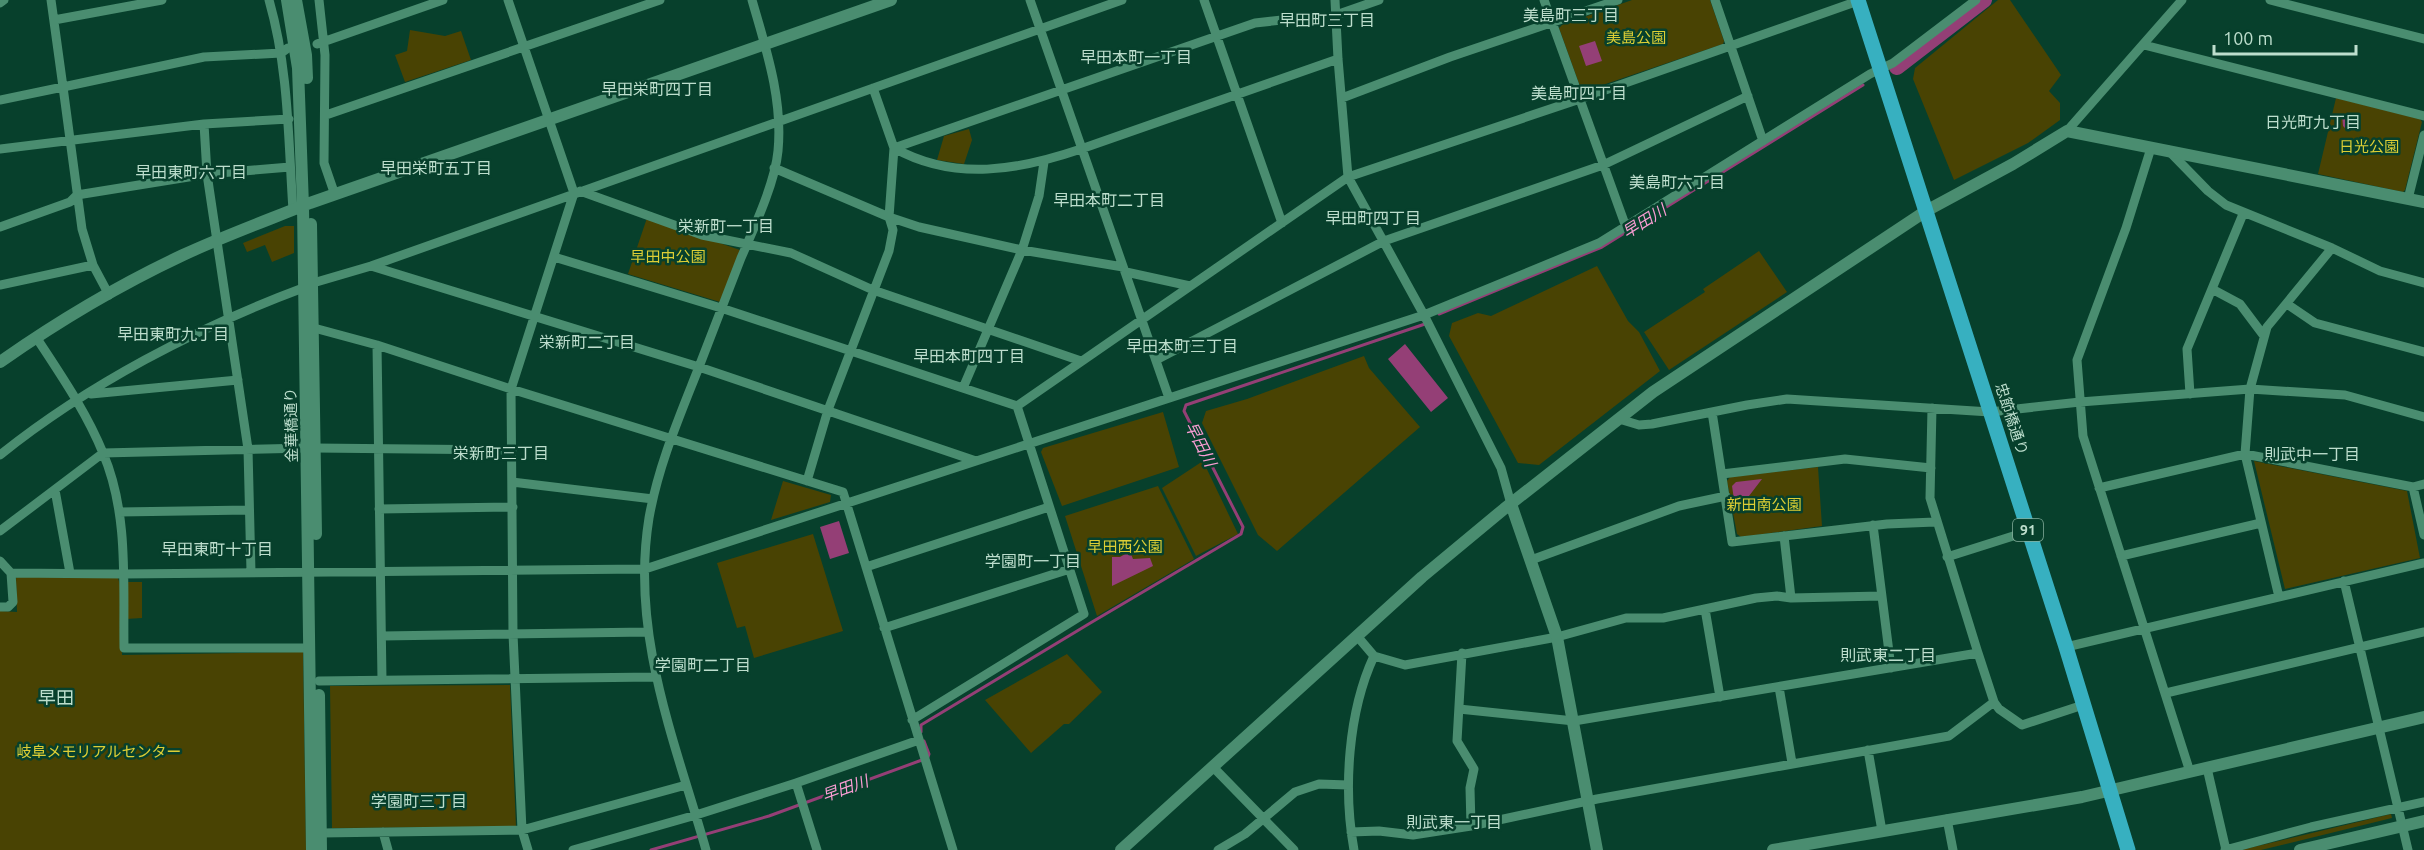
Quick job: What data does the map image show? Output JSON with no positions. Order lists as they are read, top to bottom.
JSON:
{
  "streets": {
    "main road": ["忠節橋通り", "91"],
    "street": ["金華橋通り"]
  },
  "districts": [
    "美島町三丁目",
    "早田町三丁目",
    "早田本町一丁目",
    "早田栄町四丁目",
    "美島町四丁目",
    "日光町九丁目",
    "早田栄町五丁目",
    "早田東町六丁目",
    "美島町六丁目",
    "早田本町二丁目",
    "早田町四丁目",
    "栄新町一丁目",
    "早田東町九丁目",
    "栄新町二丁目",
    "早田本町三丁目",
    "早田本町四丁目",
    "栄新町三丁目",
    "則武中一丁目",
    "早田東町十丁目",
    "学園町一丁目",
    "則武東二丁目",
    "学園町二丁目",
    "早田",
    "学園町三丁目",
    "則武東一丁目"
  ],
  "water": ["早田川"],
  "parks": [
    "美島公園",
    "日光公園",
    "早田中公園",
    "新田南公園",
    "早田西公園",
    "岐阜メモリアルセンター"
  ],
  "scale_bar": "100 m"
}
